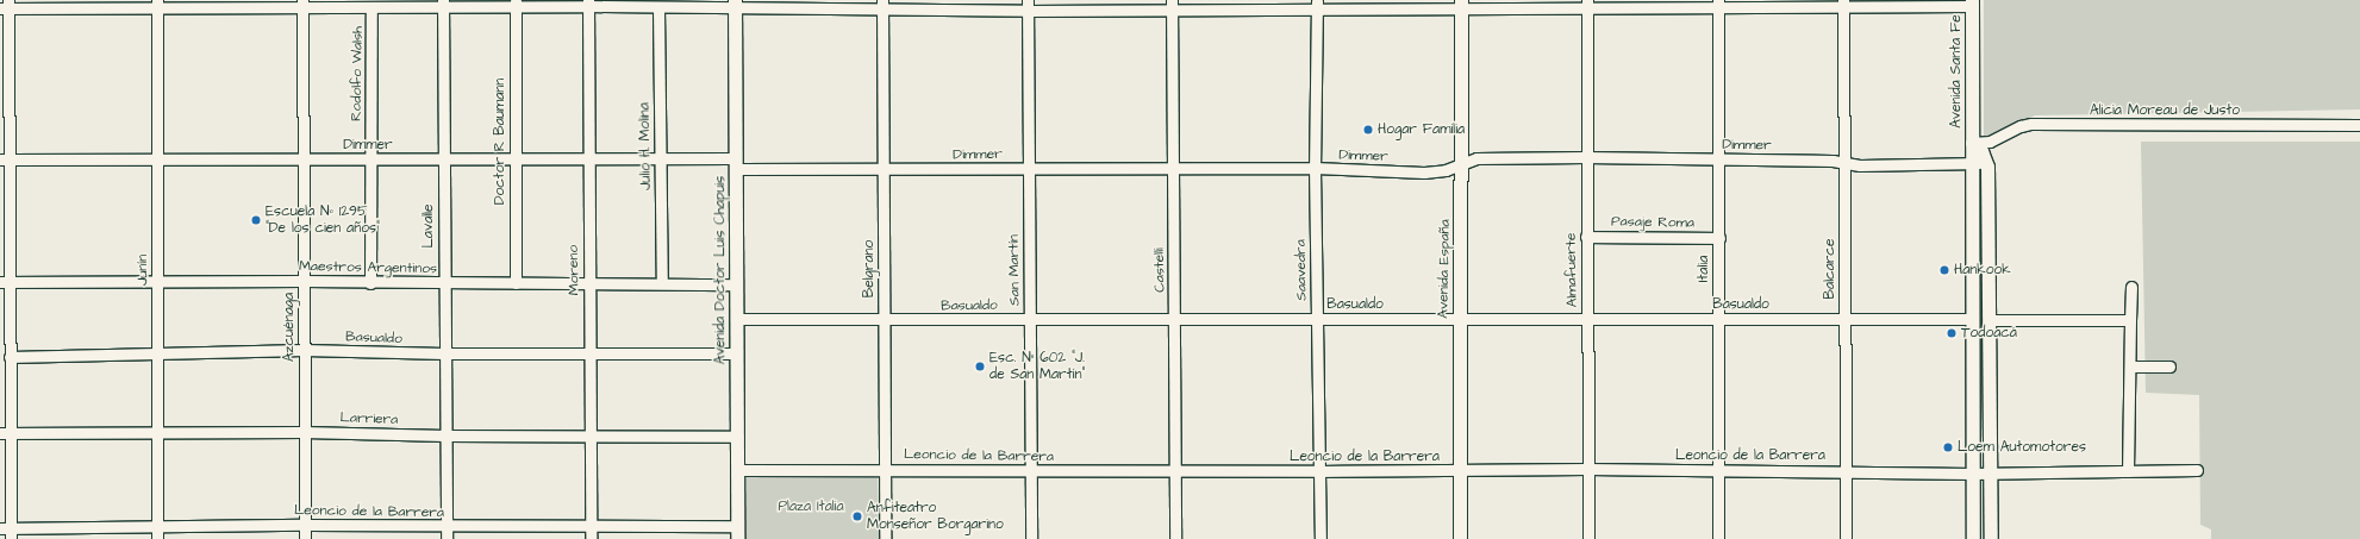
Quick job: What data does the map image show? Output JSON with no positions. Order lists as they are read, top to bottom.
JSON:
{
  "streets": {
    "main road": ["Avenida Santa Fe", "Avenida España", "Avenida Doctor Luis Chapuis"],
    "street": [
      "Rodolfo Walsh",
      "Alicia Moreau de Justo",
      "Doctor R Baumann",
      "Dimmer",
      "Julio H. Molina",
      "Pasaje Roma",
      "Lavalle",
      "Maestros Argentinos",
      "Belgrano",
      "Italia",
      "Balcarce",
      "Junín",
      "Moreno",
      "San Martín",
      "Castelli",
      "Saavedra",
      "Almafuerte",
      "Basualdo",
      "Azcuénaga",
      "Larriera",
      "Leoncio de la Barrera"
    ]
  },
  "crossings": [
    ["Avenida Santa Fe", "Alicia Moreau de Justo"],
    ["Avenida Santa Fe", "Dimmer"],
    ["Avenida Santa Fe", "Basualdo"],
    ["Avenida Santa Fe", "Leoncio de la Barrera"],
    ["Rodolfo Walsh", "Dimmer"],
    ["Rodolfo Walsh", "Maestros Argentinos"],
    ["Doctor R Baumann", "Dimmer"],
    ["Doctor R Baumann", "Maestros Argentinos"],
    ["Dimmer", "Julio H. Molina"],
    ["Dimmer", "Lavalle"],
    ["Dimmer", "Belgrano"],
    ["Dimmer", "Avenida España"],
    ["Dimmer", "Italia"],
    ["Dimmer", "Balcarce"],
    ["Dimmer", "Junín"],
    ["Dimmer", "Moreno"],
    ["Dimmer", "Avenida Doctor Luis Chapuis"],
    ["Dimmer", "San Martín"],
    ["Dimmer", "Castelli"],
    ["Dimmer", "Saavedra"],
    ["Dimmer", "Almafuerte"],
    ["Dimmer", "Azcuénaga"],
    ["Julio H. Molina", "Maestros Argentinos"],
    ["Pasaje Roma", "Italia"],
    ["Pasaje Roma", "Almafuerte"],
    ["Lavalle", "Maestros Argentinos"],
    ["Lavalle", "Basualdo"],
    ["Lavalle", "Larriera"],
    ["Lavalle", "Leoncio de la Barrera"],
    ["Maestros Argentinos", "Junín"],
    ["Maestros Argentinos", "Moreno"],
    ["Maestros Argentinos", "Avenida Doctor Luis Chapuis"],
    ["Maestros Argentinos", "Azcuénaga"],
    ["Belgrano", "Basualdo"],
    ["Belgrano", "Leoncio de la Barrera"],
    ["Avenida España", "Basualdo"],
    ["Avenida España", "Leoncio de la Barrera"],
    ["Italia", "Basualdo"],
    ["Italia", "Leoncio de la Barrera"],
    ["Balcarce", "Basualdo"],
    ["Balcarce", "Leoncio de la Barrera"],
    ["Junín", "Basualdo"],
    ["Junín", "Larriera"],
    ["Junín", "Leoncio de la Barrera"],
    ["Moreno", "Basualdo"],
    ["Moreno", "Larriera"],
    ["Moreno", "Leoncio de la Barrera"],
    ["Avenida Doctor Luis Chapuis", "Basualdo"],
    ["Avenida Doctor Luis Chapuis", "Larriera"],
    ["Avenida Doctor Luis Chapuis", "Leoncio de la Barrera"],
    ["San Martín", "Basualdo"],
    ["San Martín", "Leoncio de la Barrera"],
    ["Castelli", "Basualdo"],
    ["Castelli", "Leoncio de la Barrera"],
    ["Saavedra", "Basualdo"],
    ["Saavedra", "Leoncio de la Barrera"],
    ["Almafuerte", "Basualdo"],
    ["Almafuerte", "Leoncio de la Barrera"],
    ["Basualdo", "Azcuénaga"],
    ["Azcuénaga", "Larriera"],
    ["Azcuénaga", "Leoncio de la Barrera"]
  ],
  "parks": ["Plaza Italia"],
  "places": [
    "Hogar Familia",
    "Escuela Nº 1295 \"De los cien años\"",
    "Hankook",
    "Todoacá",
    "Esc. N° 602 \"J. de San Martín\"",
    "Loem Automotores",
    "Anfiteatro Monseñor Borgarino"
  ]
}
